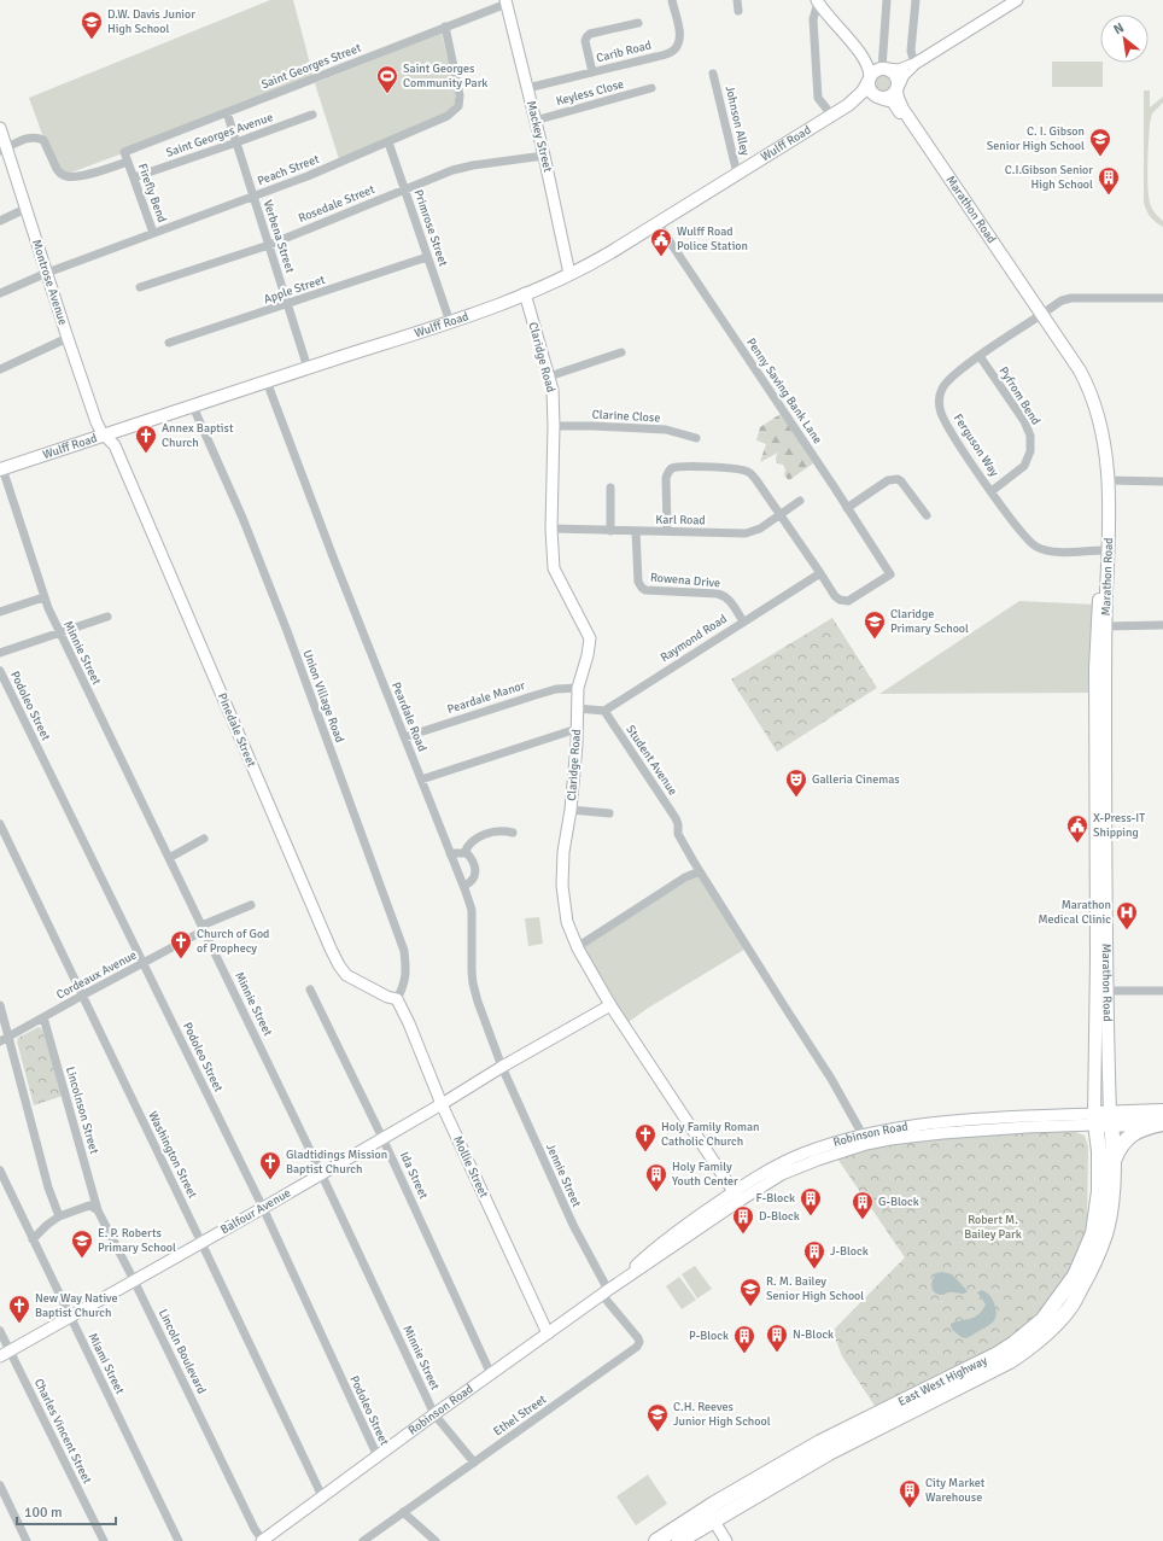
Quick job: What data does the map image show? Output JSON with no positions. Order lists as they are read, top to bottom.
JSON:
{
  "streets": {
    "highway": ["Robinson Road", "East West Highway"],
    "main road": ["Wulff Road", "Marathon Road"],
    "street": [
      "Carib Road",
      "Saint Georges Street",
      "Keyless Close",
      "Johnson Alley",
      "Saint Georges Avenue",
      "Mackey Street",
      "Peach Street",
      "Firefly Bend",
      "Rosedale Street",
      "Primrose Street",
      "Verbena Street",
      "Montrose Avenue",
      "Apple Street",
      "Claridge Road",
      "Penny Saving Bank Lane",
      "Pyfrom Bend",
      "Clarine Close",
      "Ferguson Way",
      "Karl Road",
      "Rowena Drive",
      "Raymond Road",
      "Minnie Street",
      "Union Village Road",
      "Peardale Manor",
      "Podoleo Street",
      "Peardale Road",
      "Pinedale Street",
      "Student Avenue",
      "Cordeaux Avenue",
      "Lincolnson Street",
      "Washington Street",
      "Mollie Street",
      "Ida Street",
      "Jennie Street",
      "Balfour Avenue",
      "Lincoln Boulevard",
      "Miami Street",
      "Ethel Street",
      "Charles Vincent Street"
    ]
  },
  "crossings": [
    ["Carib Road", "Mackey Street"],
    ["Saint Georges Street", "Mackey Street"],
    ["Saint Georges Street", "Peach Street"],
    ["Saint Georges Street", "Firefly Bend"],
    ["Saint Georges Street", "Verbena Street"],
    ["Keyless Close", "Mackey Street"],
    ["Johnson Alley", "Wulff Road"],
    ["Saint Georges Avenue", "Firefly Bend"],
    ["Saint Georges Avenue", "Verbena Street"],
    ["Mackey Street", "Wulff Road"],
    ["Mackey Street", "Rosedale Street"],
    ["Wulff Road", "Marathon Road"],
    ["Wulff Road", "Primrose Street"],
    ["Wulff Road", "Verbena Street"],
    ["Wulff Road", "Montrose Avenue"],
    ["Wulff Road", "Claridge Road"],
    ["Wulff Road", "Penny Saving Bank Lane"],
    ["Wulff Road", "Minnie Street"],
    ["Wulff Road", "Union Village Road"],
    ["Wulff Road", "Peardale Road"],
    ["Wulff Road", "Pinedale Street"],
    ["Peach Street", "Firefly Bend"],
    ["Peach Street", "Primrose Street"],
    ["Peach Street", "Verbena Street"],
    ["Peach Street", "Montrose Avenue"],
    ["Firefly Bend", "Montrose Avenue"],
    ["Rosedale Street", "Primrose Street"],
    ["Rosedale Street", "Verbena Street"],
    ["Marathon Road", "Ferguson Way"],
    ["Marathon Road", "Robinson Road"],
    ["Marathon Road", "East West Highway"],
    ["Primrose Street", "Apple Street"],
    ["Verbena Street", "Apple Street"],
    ["Montrose Avenue", "Pinedale Street"],
    ["Claridge Road", "Clarine Close"],
    ["Claridge Road", "Karl Road"],
    ["Claridge Road", "Peardale Manor"],
    ["Claridge Road", "Robinson Road"],
    ["Claridge Road", "Balfour Avenue"],
    ["Penny Saving Bank Lane", "Raymond Road"],
    ["Pyfrom Bend", "Ferguson Way"],
    ["Karl Road", "Rowena Drive"],
    ["Rowena Drive", "Raymond Road"],
    ["Raymond Road", "Student Avenue"],
    ["Minnie Street", "Cordeaux Avenue"],
    ["Minnie Street", "Robinson Road"],
    ["Minnie Street", "Balfour Avenue"],
    ["Minnie Street", "Ethel Street"],
    ["Union Village Road", "Pinedale Street"],
    ["Union Village Road", "Mollie Street"],
    ["Peardale Manor", "Peardale Road"],
    ["Podoleo Street", "Cordeaux Avenue"],
    ["Podoleo Street", "Robinson Road"],
    ["Podoleo Street", "Balfour Avenue"],
    ["Peardale Road", "Jennie Street"],
    ["Peardale Road", "Balfour Avenue"],
    ["Pinedale Street", "Mollie Street"],
    ["Student Avenue", "Robinson Road"],
    ["Cordeaux Avenue", "Lincolnson Street"],
    ["Cordeaux Avenue", "Washington Street"],
    ["Lincolnson Street", "Lincoln Boulevard"],
    ["Robinson Road", "Washington Street"],
    ["Robinson Road", "Mollie Street"],
    ["Robinson Road", "Ida Street"],
    ["Robinson Road", "Jennie Street"],
    ["Robinson Road", "Lincoln Boulevard"],
    ["Robinson Road", "East West Highway"],
    ["Robinson Road", "Ethel Street"],
    ["Washington Street", "Balfour Avenue"],
    ["Mollie Street", "Balfour Avenue"],
    ["Ida Street", "Balfour Avenue"],
    ["Jennie Street", "Balfour Avenue"],
    ["Jennie Street", "Ethel Street"],
    ["Balfour Avenue", "Lincoln Boulevard"],
    ["Balfour Avenue", "Miami Street"],
    ["Balfour Avenue", "Charles Vincent Street"]
  ],
  "parks": ["Robert M. Bailey Park"],
  "places": {
    "school or university": [
      "D.W. Davis Junior High School",
      "C. I. Gibson Senior High School",
      "Claridge Primary School",
      "E. P. Roberts Primary School",
      "R. M. Bailey Senior High School",
      "C.H. Reeves Junior High School"
    ],
    "sports": ["Saint Georges Community Park"],
    "building": [
      "C.I.Gibson Senior High School",
      "Holy Family Youth Center",
      "F-Block",
      "G-Block",
      "D-Block",
      "J-Block",
      "N-Block",
      "P-Block",
      "City Market Warehouse"
    ],
    "public building": ["Wulff Road Police Station", "X-Press-IT Shipping"],
    "church": [
      "Annex Baptist Church",
      "Church of God of Prophecy",
      "Holy Family Roman Catholic Church",
      "Gladtidings Mission Baptist Church",
      "New Way Native Baptist Church"
    ],
    "theatre": ["Galleria Cinemas"],
    "hospital": ["Marathon Medical Clinic"]
  },
  "scale_bar": "100 m",
  "north": "top left"
}
